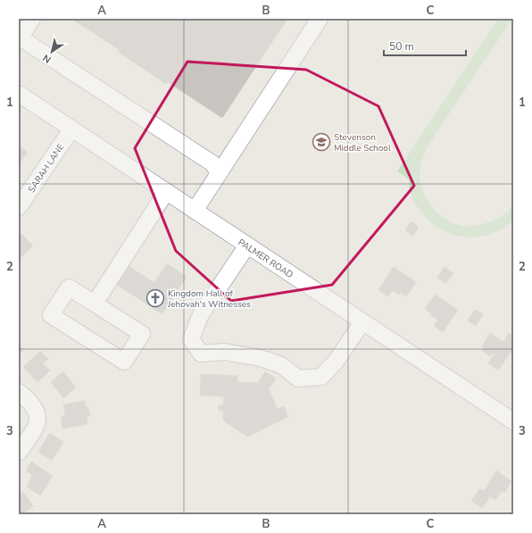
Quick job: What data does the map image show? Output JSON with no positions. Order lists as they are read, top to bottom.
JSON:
{
  "streets": {
    "street": ["SARAH LANE", "PALMER ROAD"]
  },
  "crossings": [
    ["SARAH LANE", "PALMER ROAD"]
  ],
  "places": {
    "school or university": ["Stevenson Middle School"],
    "church": ["Kingdom Hall of Jehovah's Witnesses"]
  },
  "scale_bar": "50 m",
  "north": "bottom left",
  "grid": {
    "columns": ["A", "B", "C"],
    "rows": ["1", "2", "3"]
  }
}
